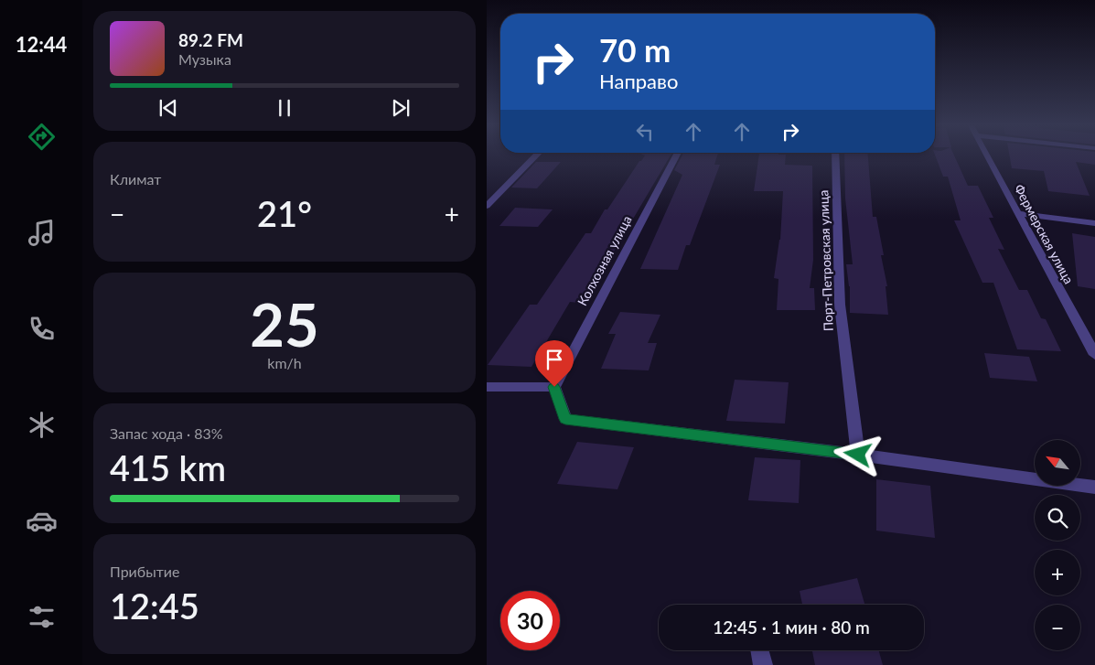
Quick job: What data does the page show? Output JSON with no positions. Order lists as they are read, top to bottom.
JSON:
{
  "streets": {
    "street": ["Фермерская улица", "Колхозная улица", "Порт-Петровская улица"]
  },
  "north": "top left",
  "page": {
    "tabs": "12:44",
    "turn": ["70 m", "Направо"],
    "song": ["89.2 FM", "Музыка"],
    "tile": [
      "Климат",
      ["25", "km/h"],
      ["Запас хода · 83%", "415 km"],
      ["Прибытие", "12:45"]
    ],
    "heat": ["−", "21°", "+"],
    "map_buttons": ["+", "−"],
    "limit": "30",
    "trip": "12:45 · 1 мин · 80 m"
  }
}
